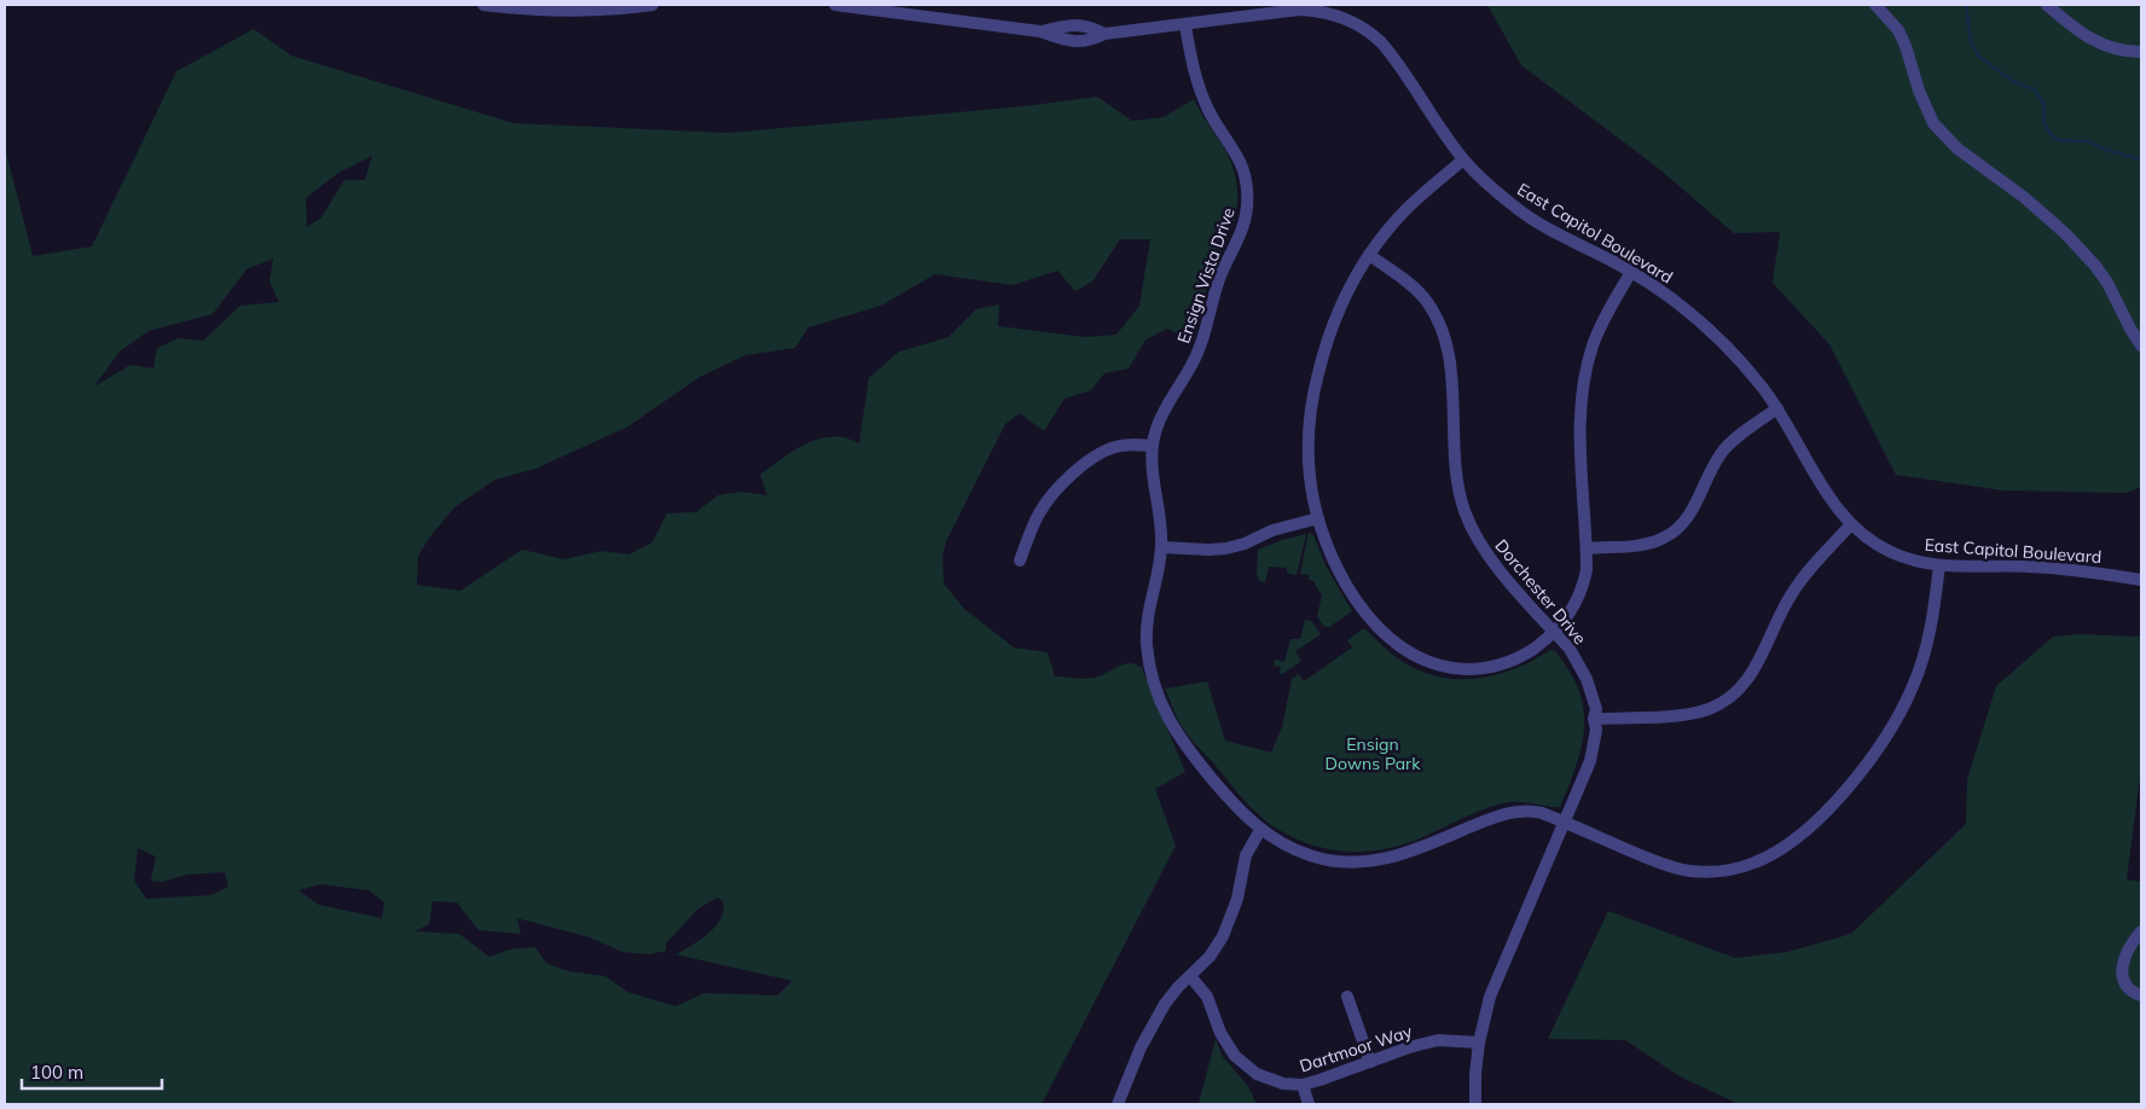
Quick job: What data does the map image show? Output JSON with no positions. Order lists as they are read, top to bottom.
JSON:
{
  "streets": {
    "street": [
      "East Capitol Boulevard",
      "Ensign Vista Drive",
      "Dorchester Drive",
      "Dartmoor Way"
    ]
  },
  "crossings": [
    ["East Capitol Boulevard", "Ensign Vista Drive"],
    ["Ensign Vista Drive", "Dorchester Drive"],
    ["Dorchester Drive", "Dartmoor Way"]
  ],
  "parks": ["Ensign Downs Park"],
  "scale_bar": "100 m"
}
